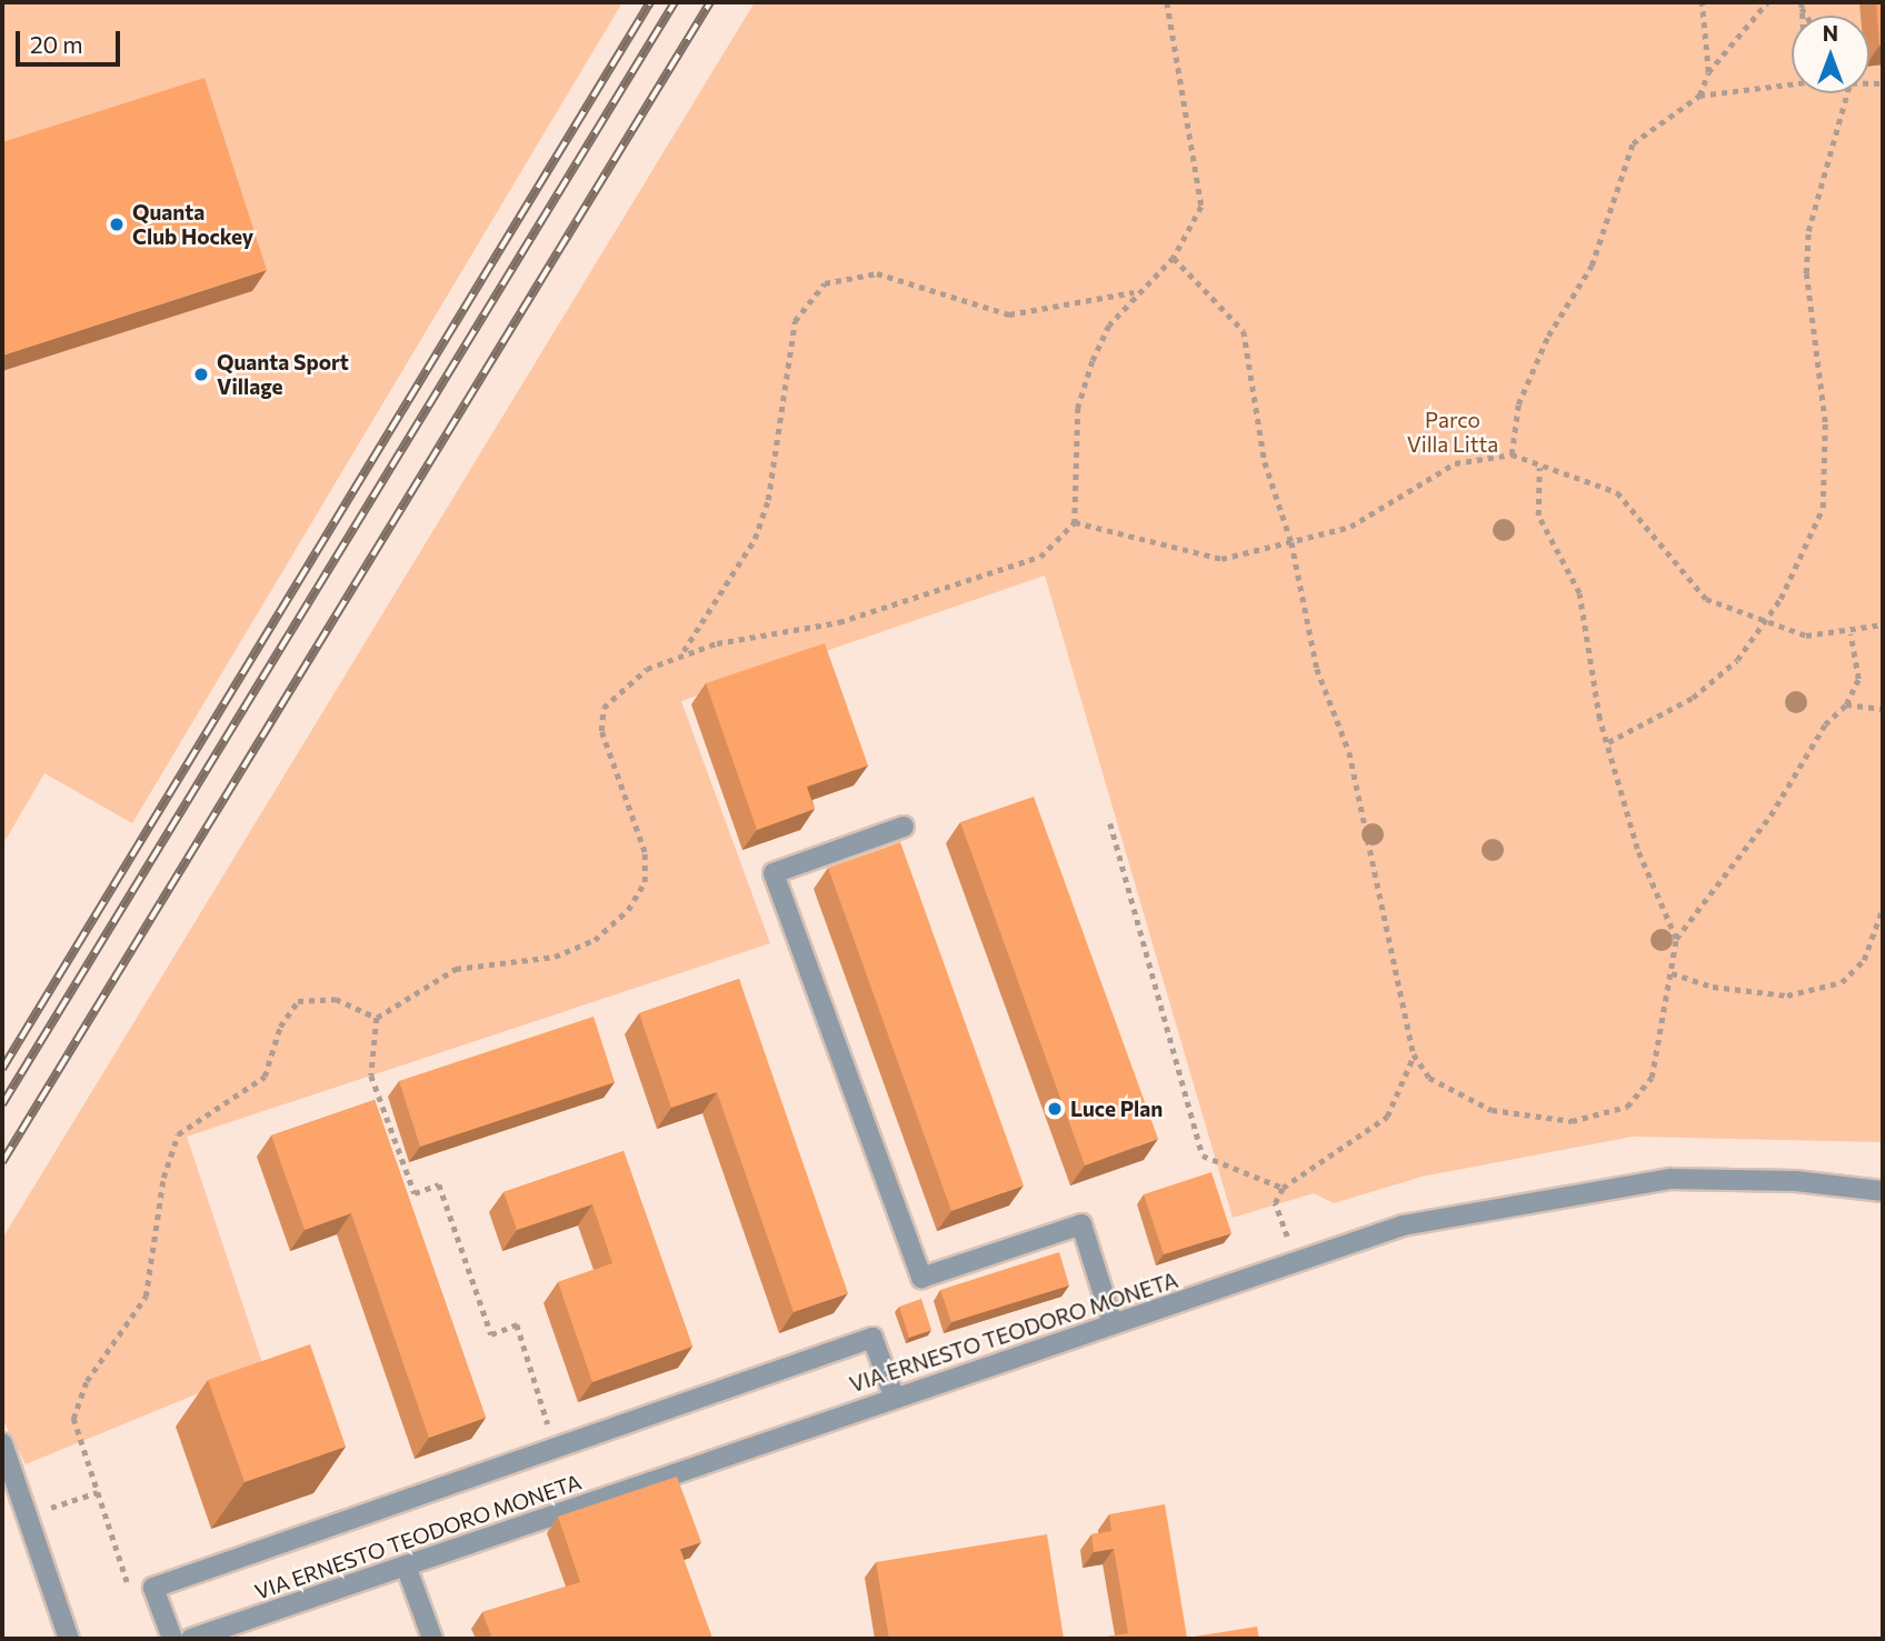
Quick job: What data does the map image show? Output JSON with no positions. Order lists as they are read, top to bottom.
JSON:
{
  "streets": {
    "street": ["VIA ERNESTO TEODORO MONETA"]
  },
  "parks": ["Parco Villa Litta"],
  "places": ["Quanta Club Hockey", "Quanta Sport Village", "Luce Plan"],
  "scale_bar": "20 m",
  "north": "top"
}
